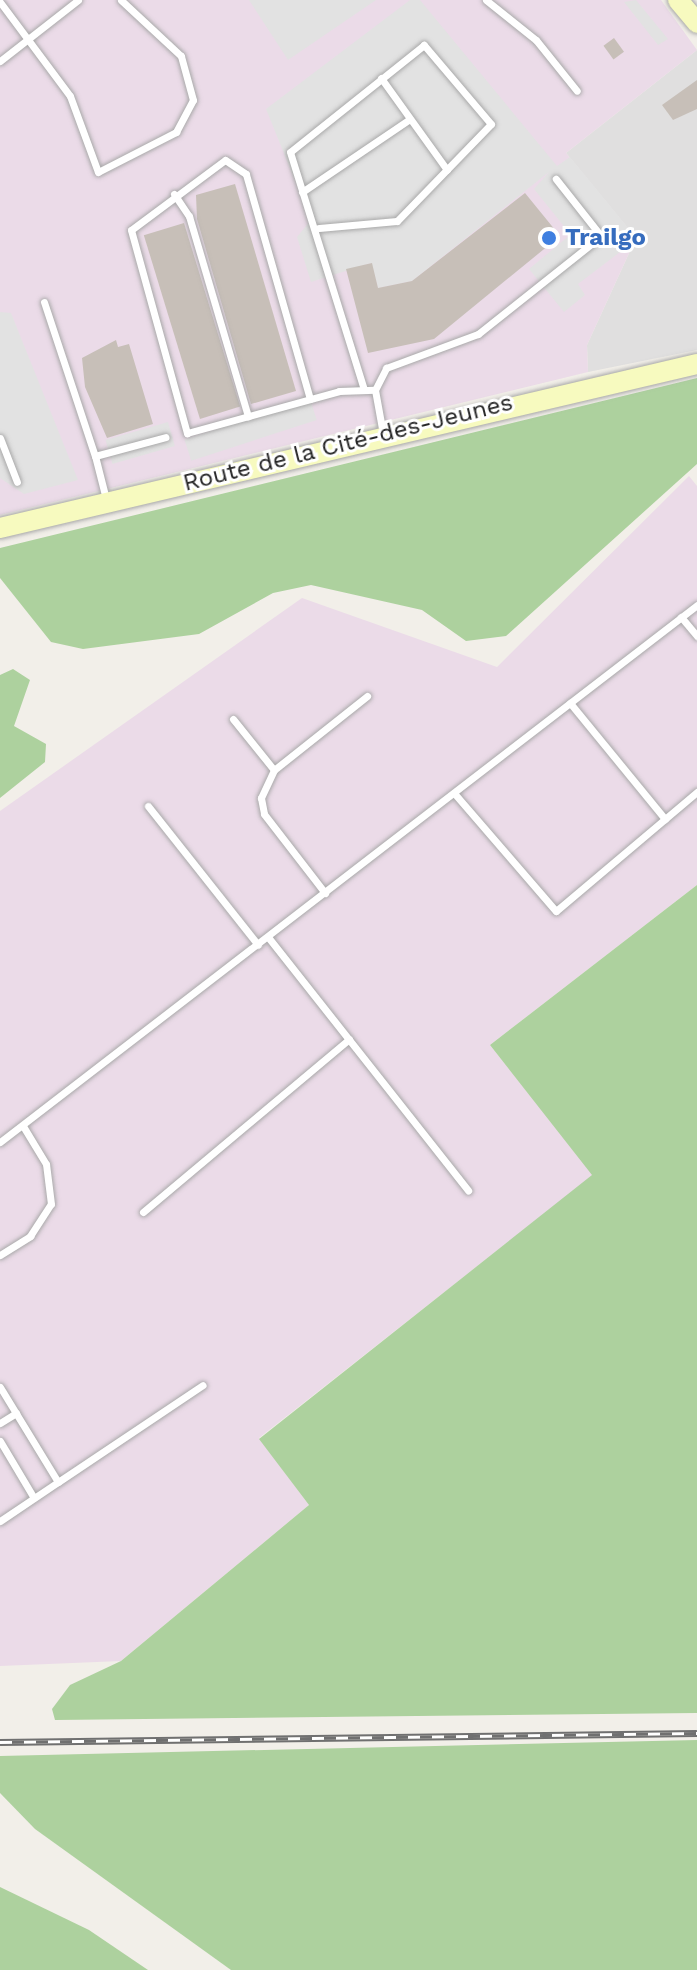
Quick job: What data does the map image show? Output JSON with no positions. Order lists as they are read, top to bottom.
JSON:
{
  "streets": {
    "main road": ["Route de la Cité-des-Jeunes"]
  },
  "places": ["Trailgo"]
}
